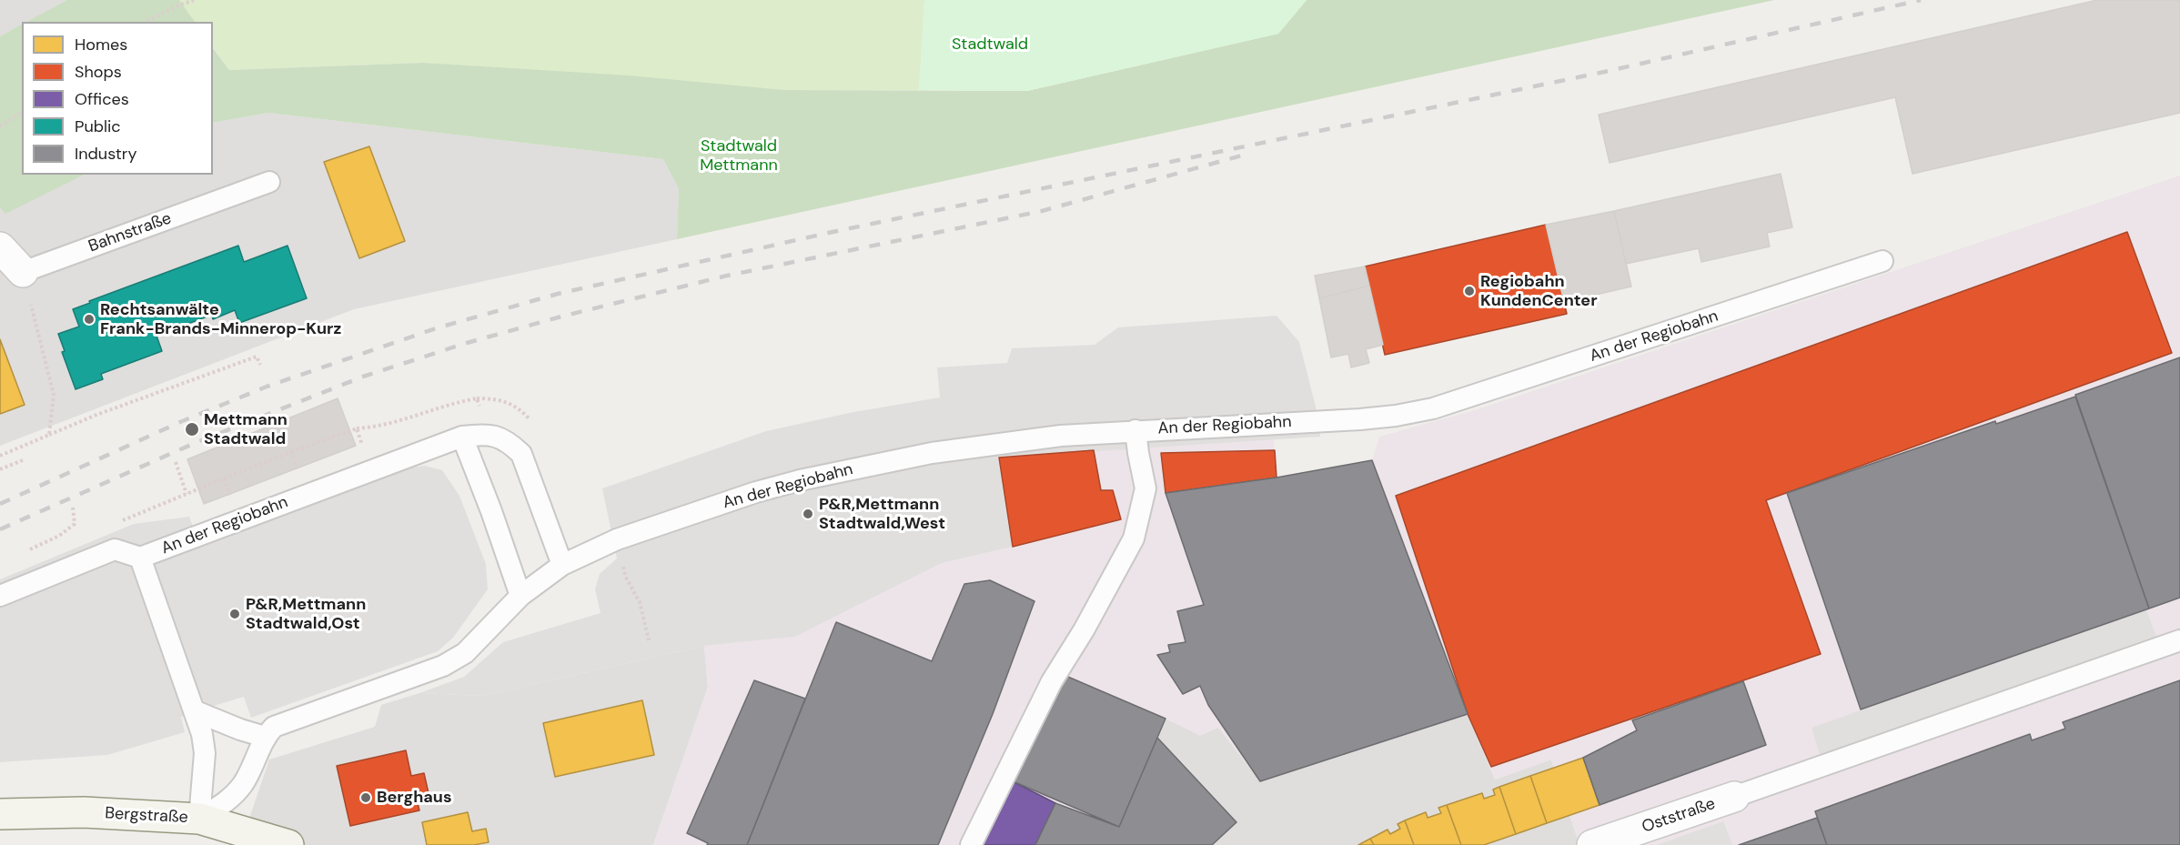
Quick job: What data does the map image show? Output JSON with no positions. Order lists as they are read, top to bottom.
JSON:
{
  "streets": {
    "street": ["Bergstraße", "Oststraße"],
    "lane": ["Bahnstraße", "An der Regiobahn"]
  },
  "crossings": [
    ["An der Regiobahn", "Bergstraße"]
  ],
  "parks": ["Stadtwald", "Stadtwald Mettmann"],
  "places": [
    "Regiobahn KundenCenter",
    "Rechtsanwälte Frank-Brands-Minnerop-Kurz",
    "Mettmann Stadtwald",
    "P&R,Mettmann Stadtwald,West",
    "P&R,Mettmann Stadtwald,Ost",
    "Berghaus"
  ],
  "legend": [
    "Homes",
    "Shops",
    "Offices",
    "Public",
    "Industry"
  ]
}
